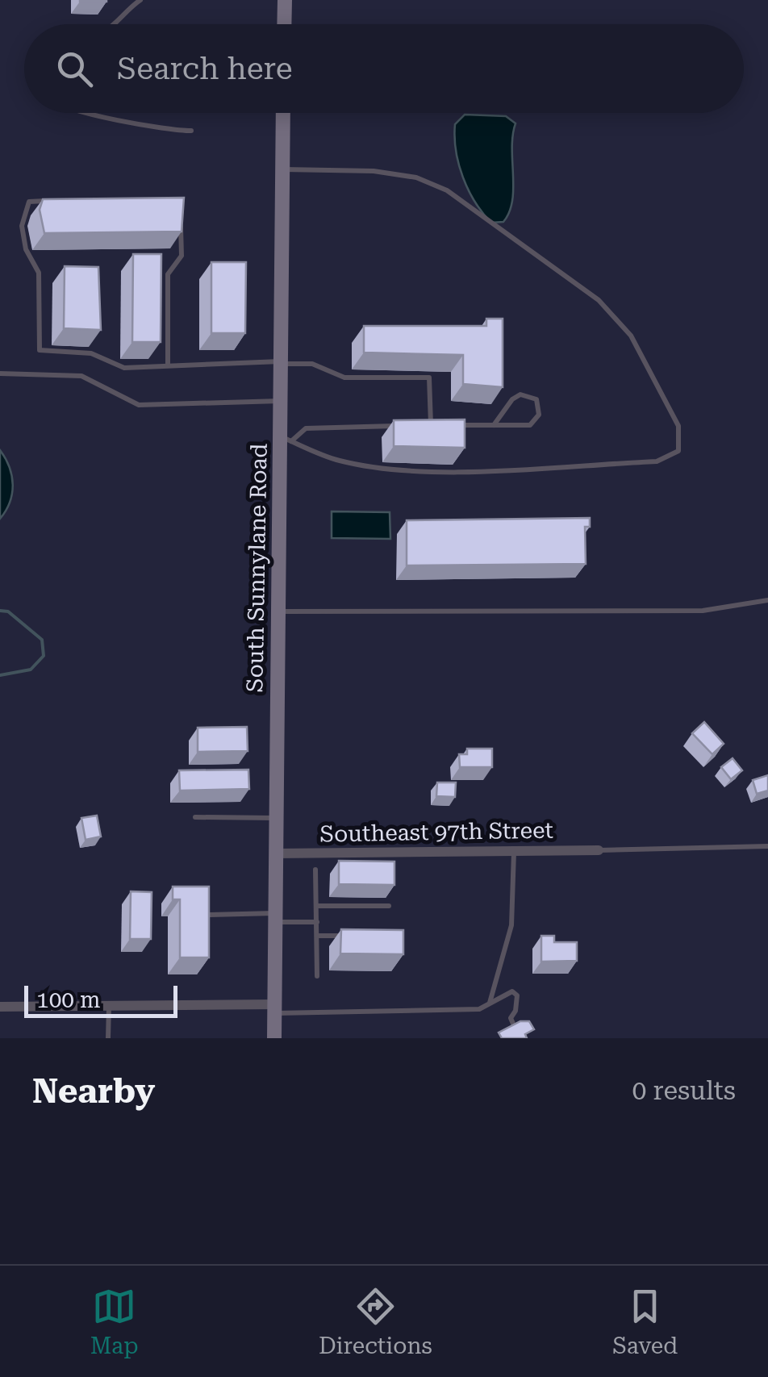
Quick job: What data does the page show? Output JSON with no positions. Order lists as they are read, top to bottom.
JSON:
{
  "streets": {
    "street": ["South Sunnylane Road", "Southeast 97th Street"]
  },
  "crossings": [
    ["South Sunnylane Road", "Southeast 97th Street"]
  ],
  "scale_bar": "100 m",
  "page": {
    "search": "Search here",
    "scale": "100 m",
    "heading": ["Nearby", "0 results"],
    "nav": ["Map", "Directions", "Saved"]
  }
}
